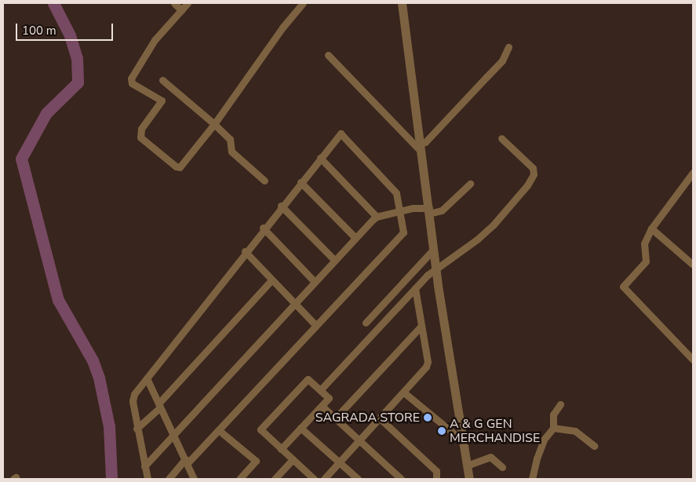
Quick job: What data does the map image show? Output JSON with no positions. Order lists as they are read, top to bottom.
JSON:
{
  "places": ["SAGRADA STORE", "A & G GEN MERCHANDISE"],
  "scale_bar": "100 m"
}
